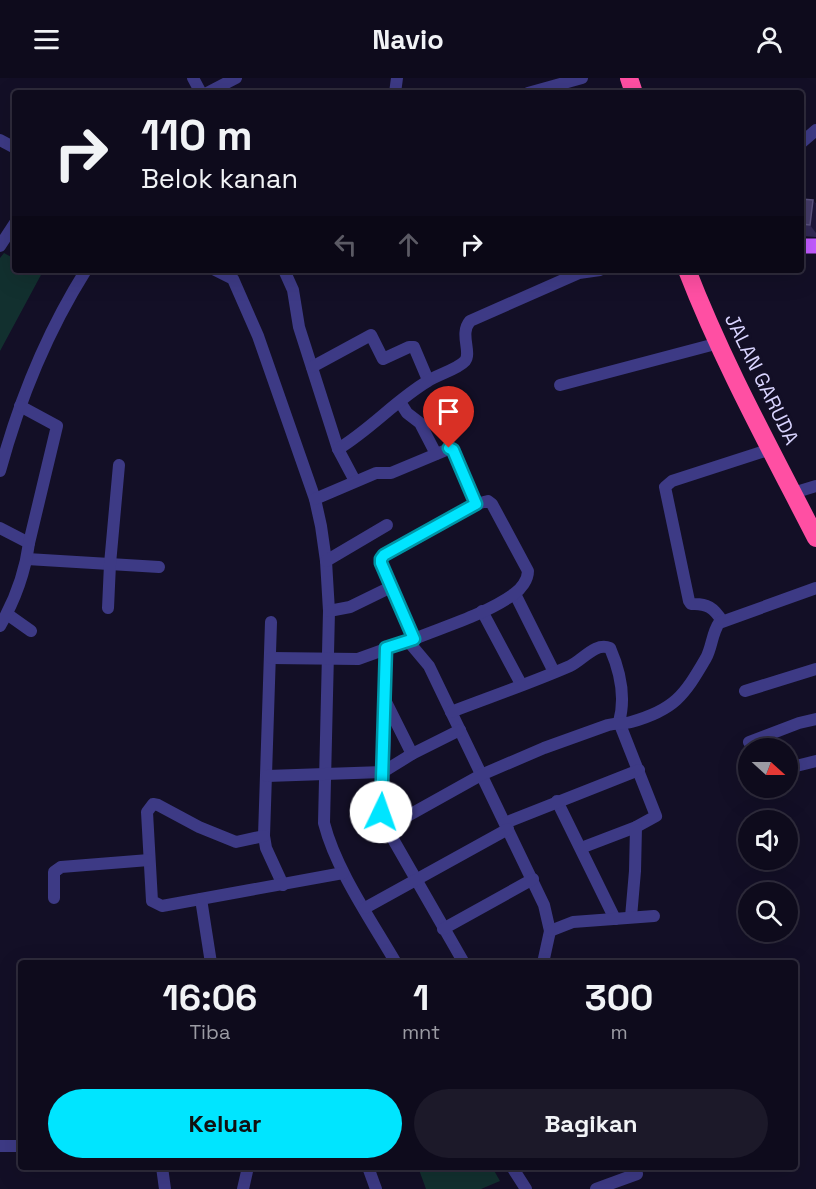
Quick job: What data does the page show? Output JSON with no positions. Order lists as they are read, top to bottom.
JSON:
{
  "streets": {
    "highway": ["JALAN GARUDA"]
  },
  "north": "right",
  "page": {
    "header": "Navio",
    "turn": ["110 m", "Belok kanan"],
    "eta": [
      "16:06",
      "Tiba",
      "1",
      "mnt",
      "300",
      "m"
    ],
    "buttons": ["Keluar", "Bagikan"]
  }
}
